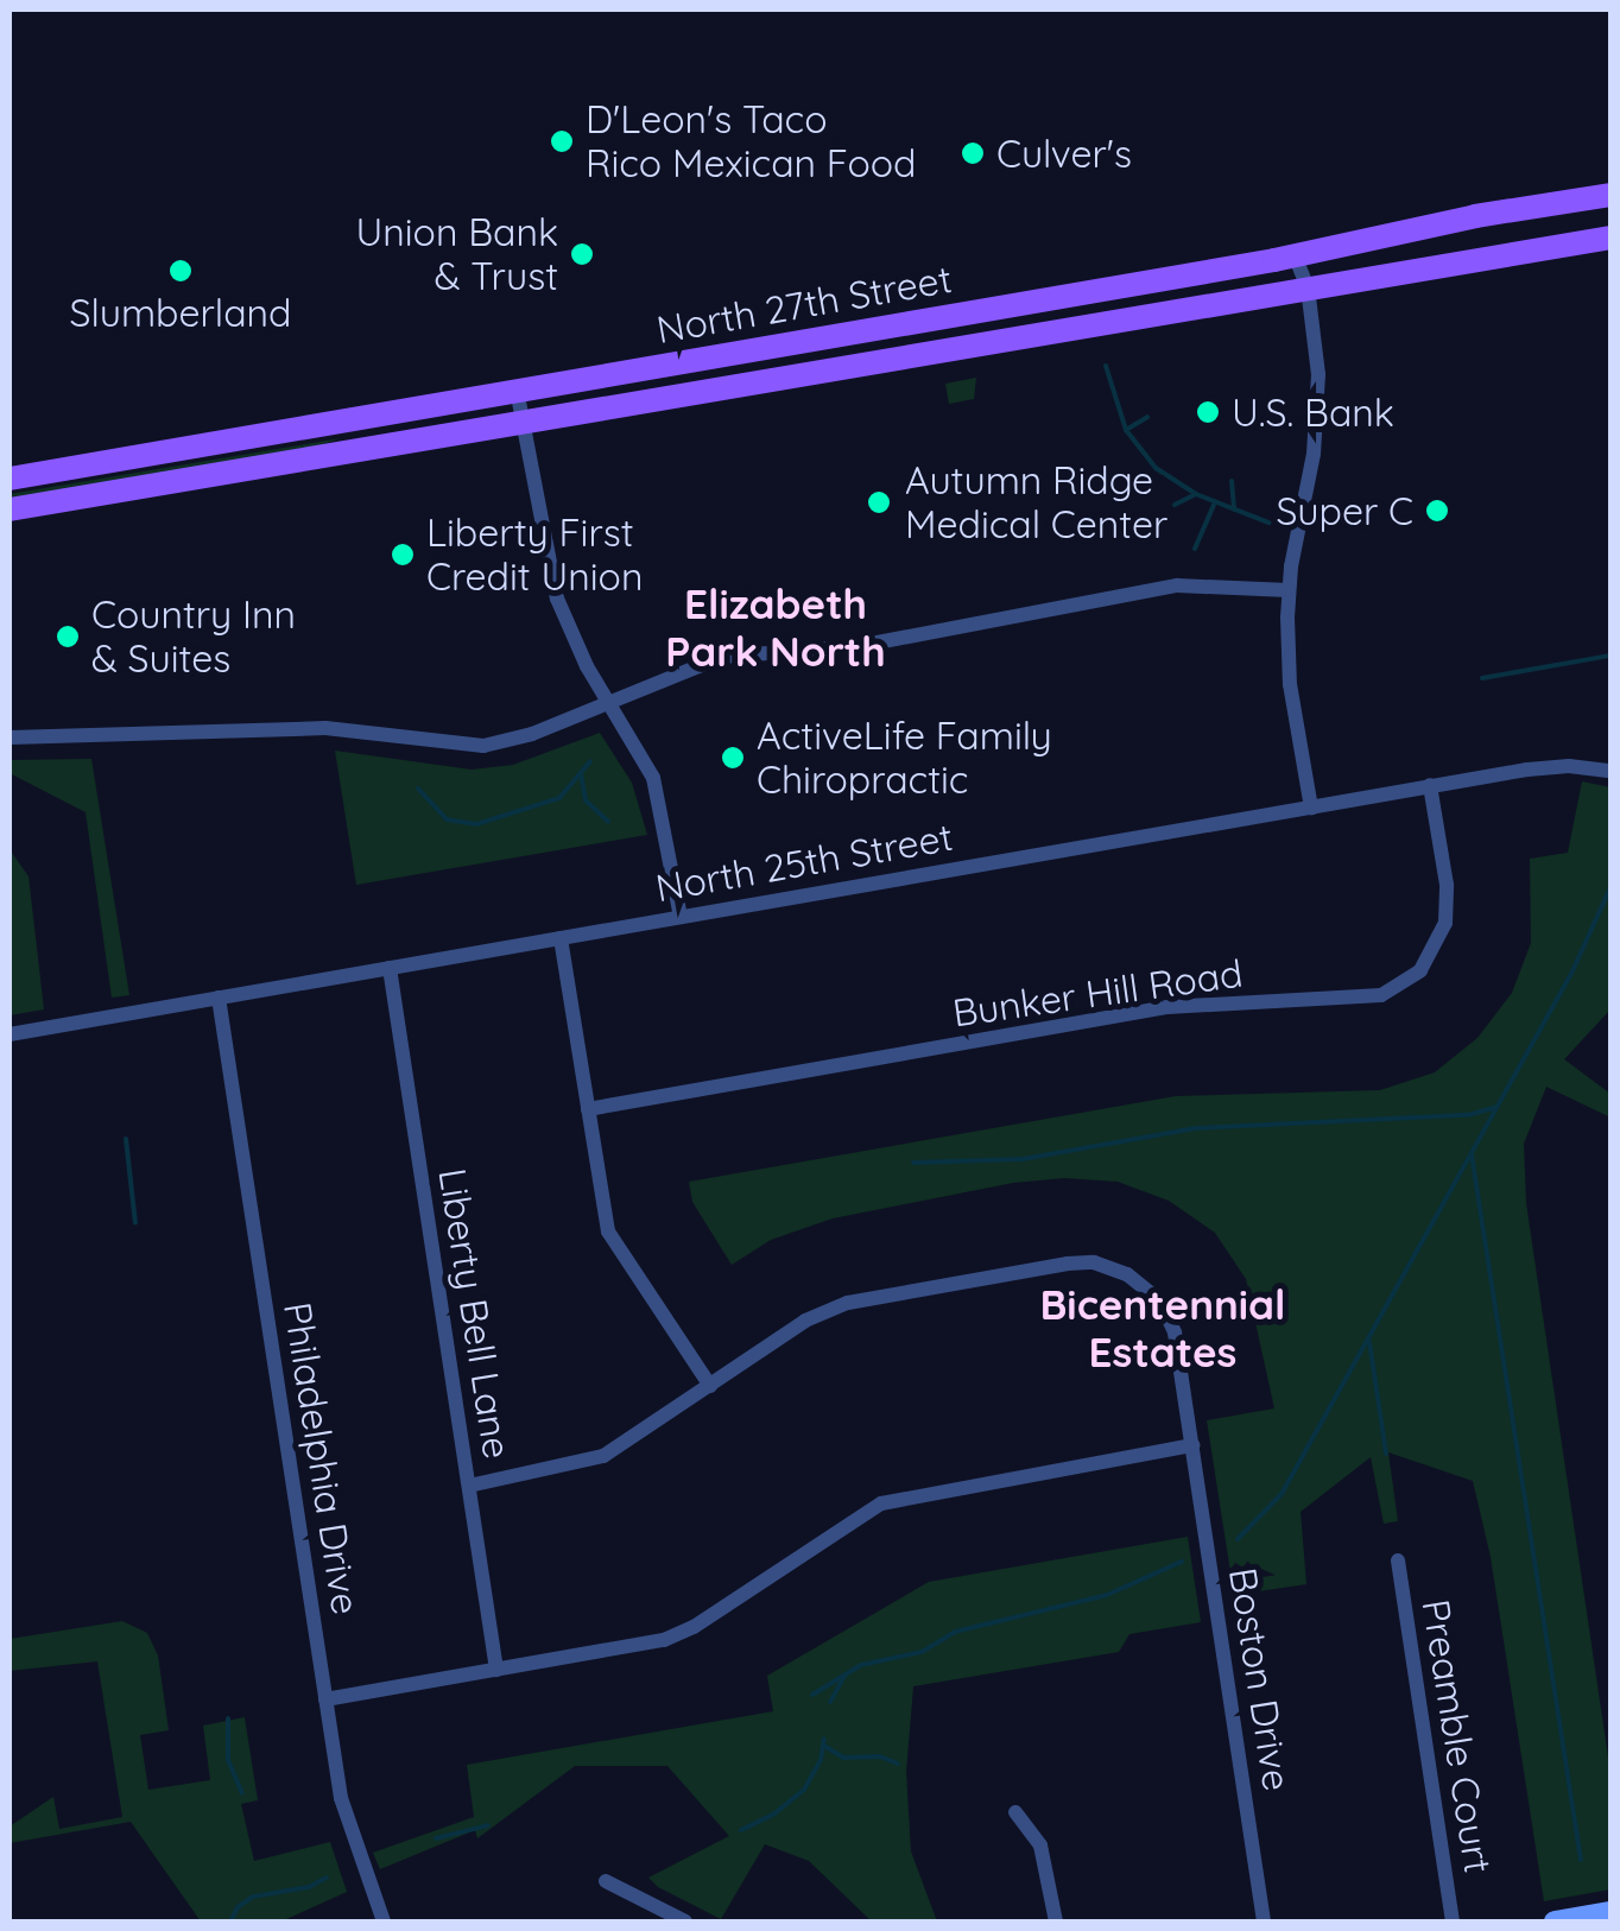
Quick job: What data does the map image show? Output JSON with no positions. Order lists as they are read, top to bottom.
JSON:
{
  "streets": {
    "main road": ["North 27th Street"],
    "street": [
      "North 25th Street",
      "Bunker Hill Road",
      "Liberty Bell Lane",
      "Philadelphia Drive",
      "Boston Drive",
      "Preamble Court"
    ]
  },
  "crossings": [
    ["North 25th Street", "Bunker Hill Road"],
    ["North 25th Street", "Liberty Bell Lane"],
    ["North 25th Street", "Philadelphia Drive"],
    ["Liberty Bell Lane", "Boston Drive"]
  ],
  "districts": ["Elizabeth Park North", "Bicentennial Estates"],
  "places": [
    "D'Leon's Taco Rico Mexican Food",
    "Culver's",
    "Union Bank & Trust",
    "Slumberland",
    "U.S. Bank",
    "Autumn Ridge Medical Center",
    "Super C",
    "Liberty First Credit Union",
    "Country Inn & Suites",
    "ActiveLife Family Chiropractic"
  ]
}
